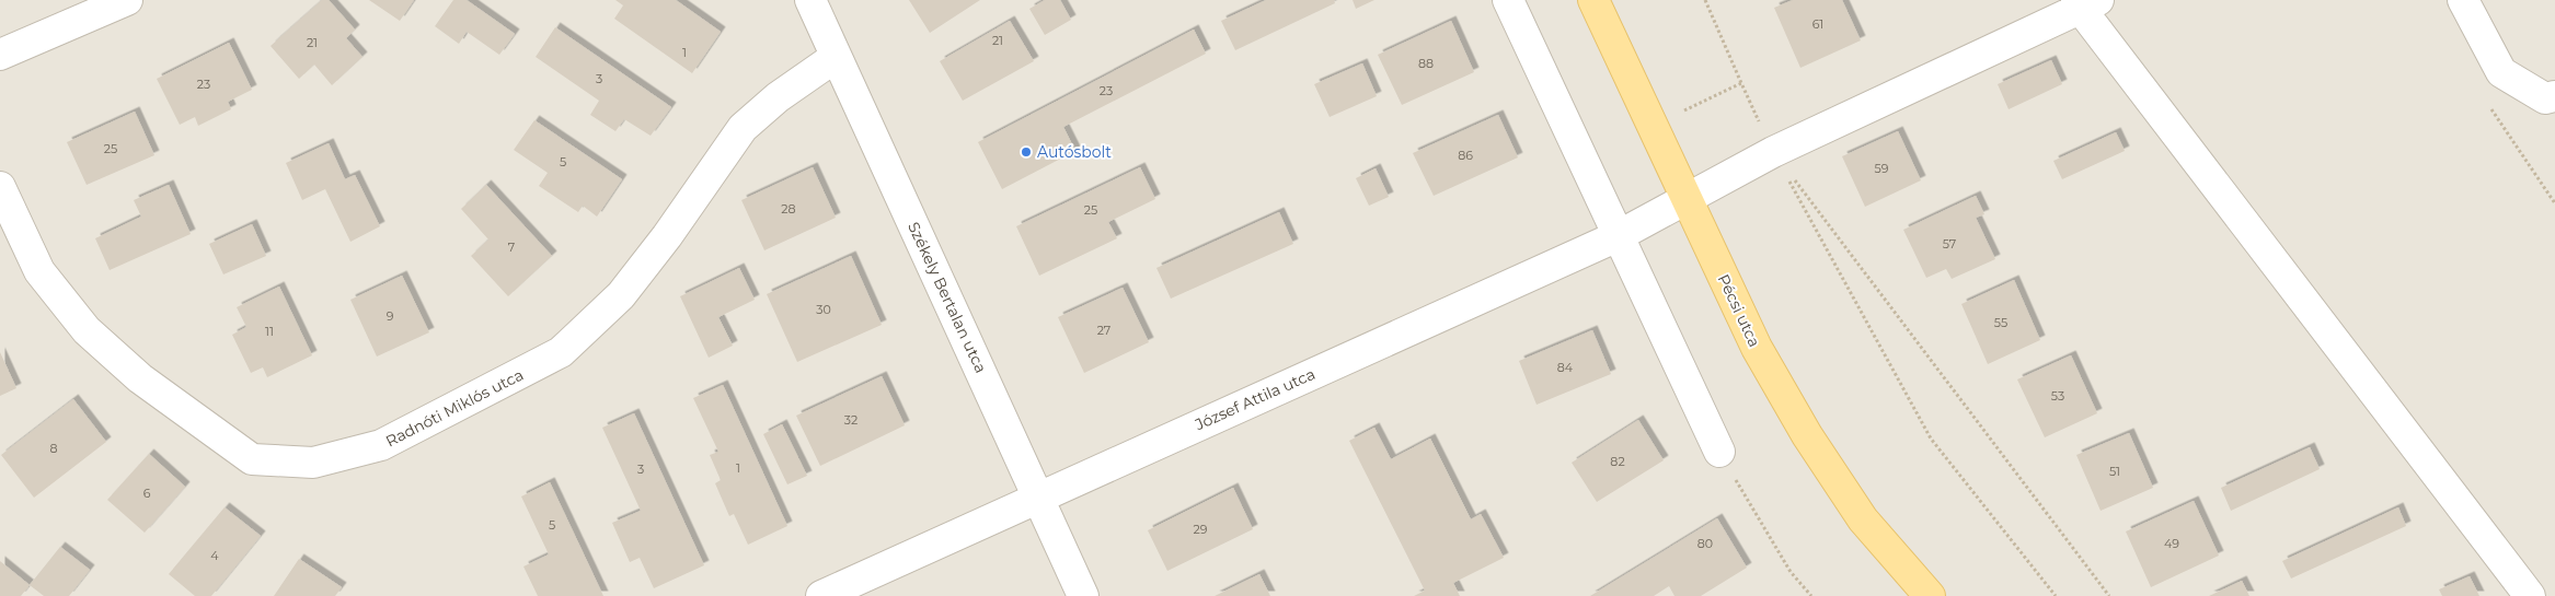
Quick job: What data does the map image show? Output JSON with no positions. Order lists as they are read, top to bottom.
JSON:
{
  "streets": {
    "main road": ["Pécsi utca"],
    "street": ["Székely Bertalan utca", "József Attila utca", "Radnóti Miklós utca"]
  },
  "crossings": [
    ["Székely Bertalan utca", "József Attila utca"],
    ["Székely Bertalan utca", "Radnóti Miklós utca"],
    ["Pécsi utca", "József Attila utca"]
  ],
  "places": ["Autósbolt"],
  "house_numbers": [
    "61",
    "21",
    "21",
    "1",
    "88",
    "3",
    "23",
    "23",
    "25",
    "86",
    "5",
    "59",
    "28",
    "25",
    "57",
    "7",
    "30",
    "9",
    "55",
    "27",
    "11",
    "84",
    "53",
    "32",
    "8",
    "82",
    "1",
    "3",
    "51",
    "6",
    "5",
    "29",
    "80",
    "49",
    "4"
  ]
}
